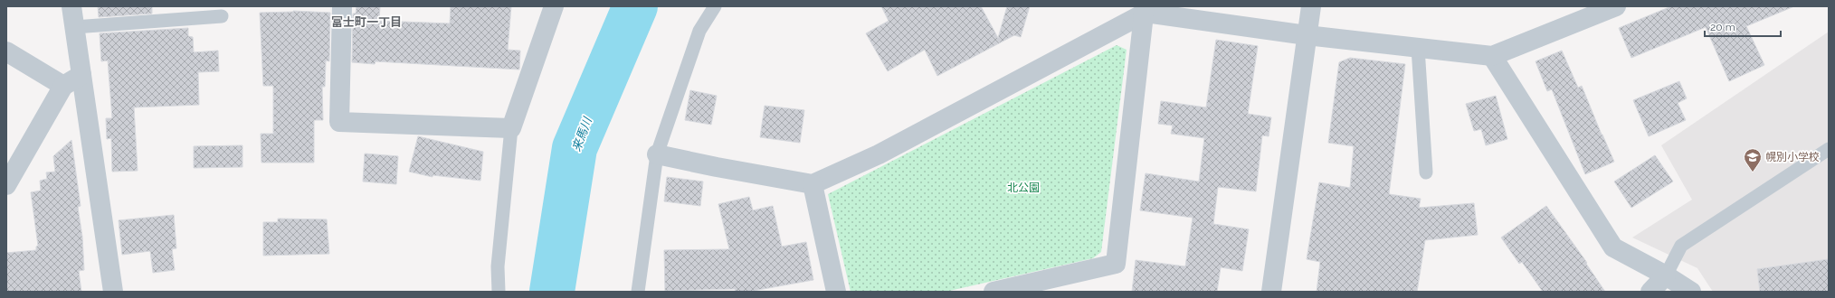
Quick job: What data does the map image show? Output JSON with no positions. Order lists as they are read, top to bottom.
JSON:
{
  "districts": ["富士町一丁目"],
  "water": ["来馬川"],
  "parks": ["北公園"],
  "places": {
    "school or university": ["幌別小学校"]
  },
  "scale_bar": "20 m"
}
